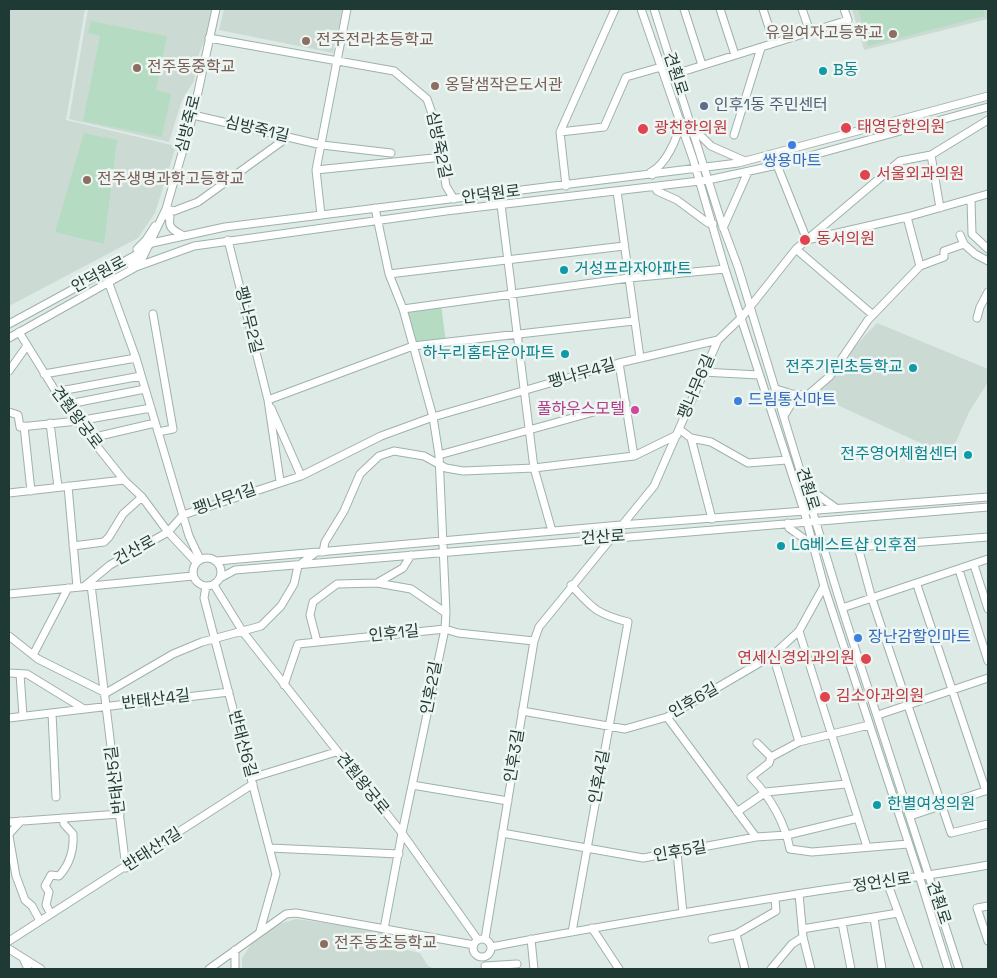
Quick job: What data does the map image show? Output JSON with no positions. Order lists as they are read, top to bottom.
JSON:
{
  "streets": {
    "street": [
      "견훤로",
      "심방죽로",
      "심방죽1길",
      "심방죽2길",
      "안덕원로",
      "팽나무2길",
      "팽나무4길",
      "팽나무6길",
      "견훤왕궁로",
      "팽나무1길",
      "건산로",
      "인후1길",
      "인후2길",
      "반태산4길",
      "인후6길",
      "반태산6길",
      "인후3길",
      "인후4길",
      "반태산5길",
      "반태산1길",
      "인후5길",
      "정언신로"
    ]
  },
  "crossings": [
    ["견훤로", "안덕원로"],
    ["견훤로", "팽나무6길"],
    ["견훤로", "건산로"],
    ["견훤로", "인후6길"],
    ["견훤로", "정언신로"],
    ["심방죽로", "심방죽1길"],
    ["심방죽로", "심방죽2길"],
    ["심방죽2길", "안덕원로"],
    ["안덕원로", "팽나무2길"],
    ["안덕원로", "팽나무4길"],
    ["안덕원로", "견훤왕궁로"],
    ["안덕원로", "팽나무1길"],
    ["안덕원로", "인후2길"],
    ["팽나무2길", "팽나무4길"],
    ["팽나무2길", "팽나무1길"],
    ["팽나무4길", "팽나무6길"],
    ["팽나무4길", "팽나무1길"],
    ["팽나무4길", "건산로"],
    ["팽나무4길", "인후2길"],
    ["팽나무6길", "건산로"],
    ["팽나무6길", "인후3길"],
    ["견훤왕궁로", "건산로"],
    ["견훤왕궁로", "인후1길"],
    ["견훤왕궁로", "인후2길"],
    ["견훤왕궁로", "반태산6길"],
    ["견훤왕궁로", "인후3길"],
    ["견훤왕궁로", "반태산1길"],
    ["팽나무1길", "건산로"],
    ["건산로", "인후2길"],
    ["건산로", "반태산6길"],
    ["건산로", "인후3길"],
    ["건산로", "반태산5길"],
    ["인후1길", "인후2길"],
    ["인후1길", "인후3길"],
    ["반태산4길", "반태산6길"],
    ["반태산4길", "반태산5길"],
    ["인후6길", "인후3길"],
    ["인후6길", "인후4길"],
    ["반태산6길", "반태산1길"],
    ["인후3길", "인후4길"],
    ["인후3길", "인후5길"],
    ["인후4길", "인후5길"],
    ["인후4길", "정언신로"],
    ["반태산5길", "반태산1길"]
  ],
  "places": [
    "유일여자고등학교",
    "전주전라초등학교",
    "전주동중학교",
    "B동",
    "옹달샘작은도서관",
    "인후1동 주민센터",
    "태영당한의원",
    "광천한의원",
    "쌍용마트",
    "서울외과의원",
    "전주생명과학고등학교",
    "동서의원",
    "거성프라자아파트",
    "하누리홈타운아파트",
    "전주기린초등학교",
    "드림통신마트",
    "풀하우스모텔",
    "전주영어체험센터",
    "LG베스트샵 인후점",
    "장난감할인마트",
    "연세신경외과의원",
    "김소아과의원",
    "한별여성의원",
    "전주동초등학교"
  ]
}
